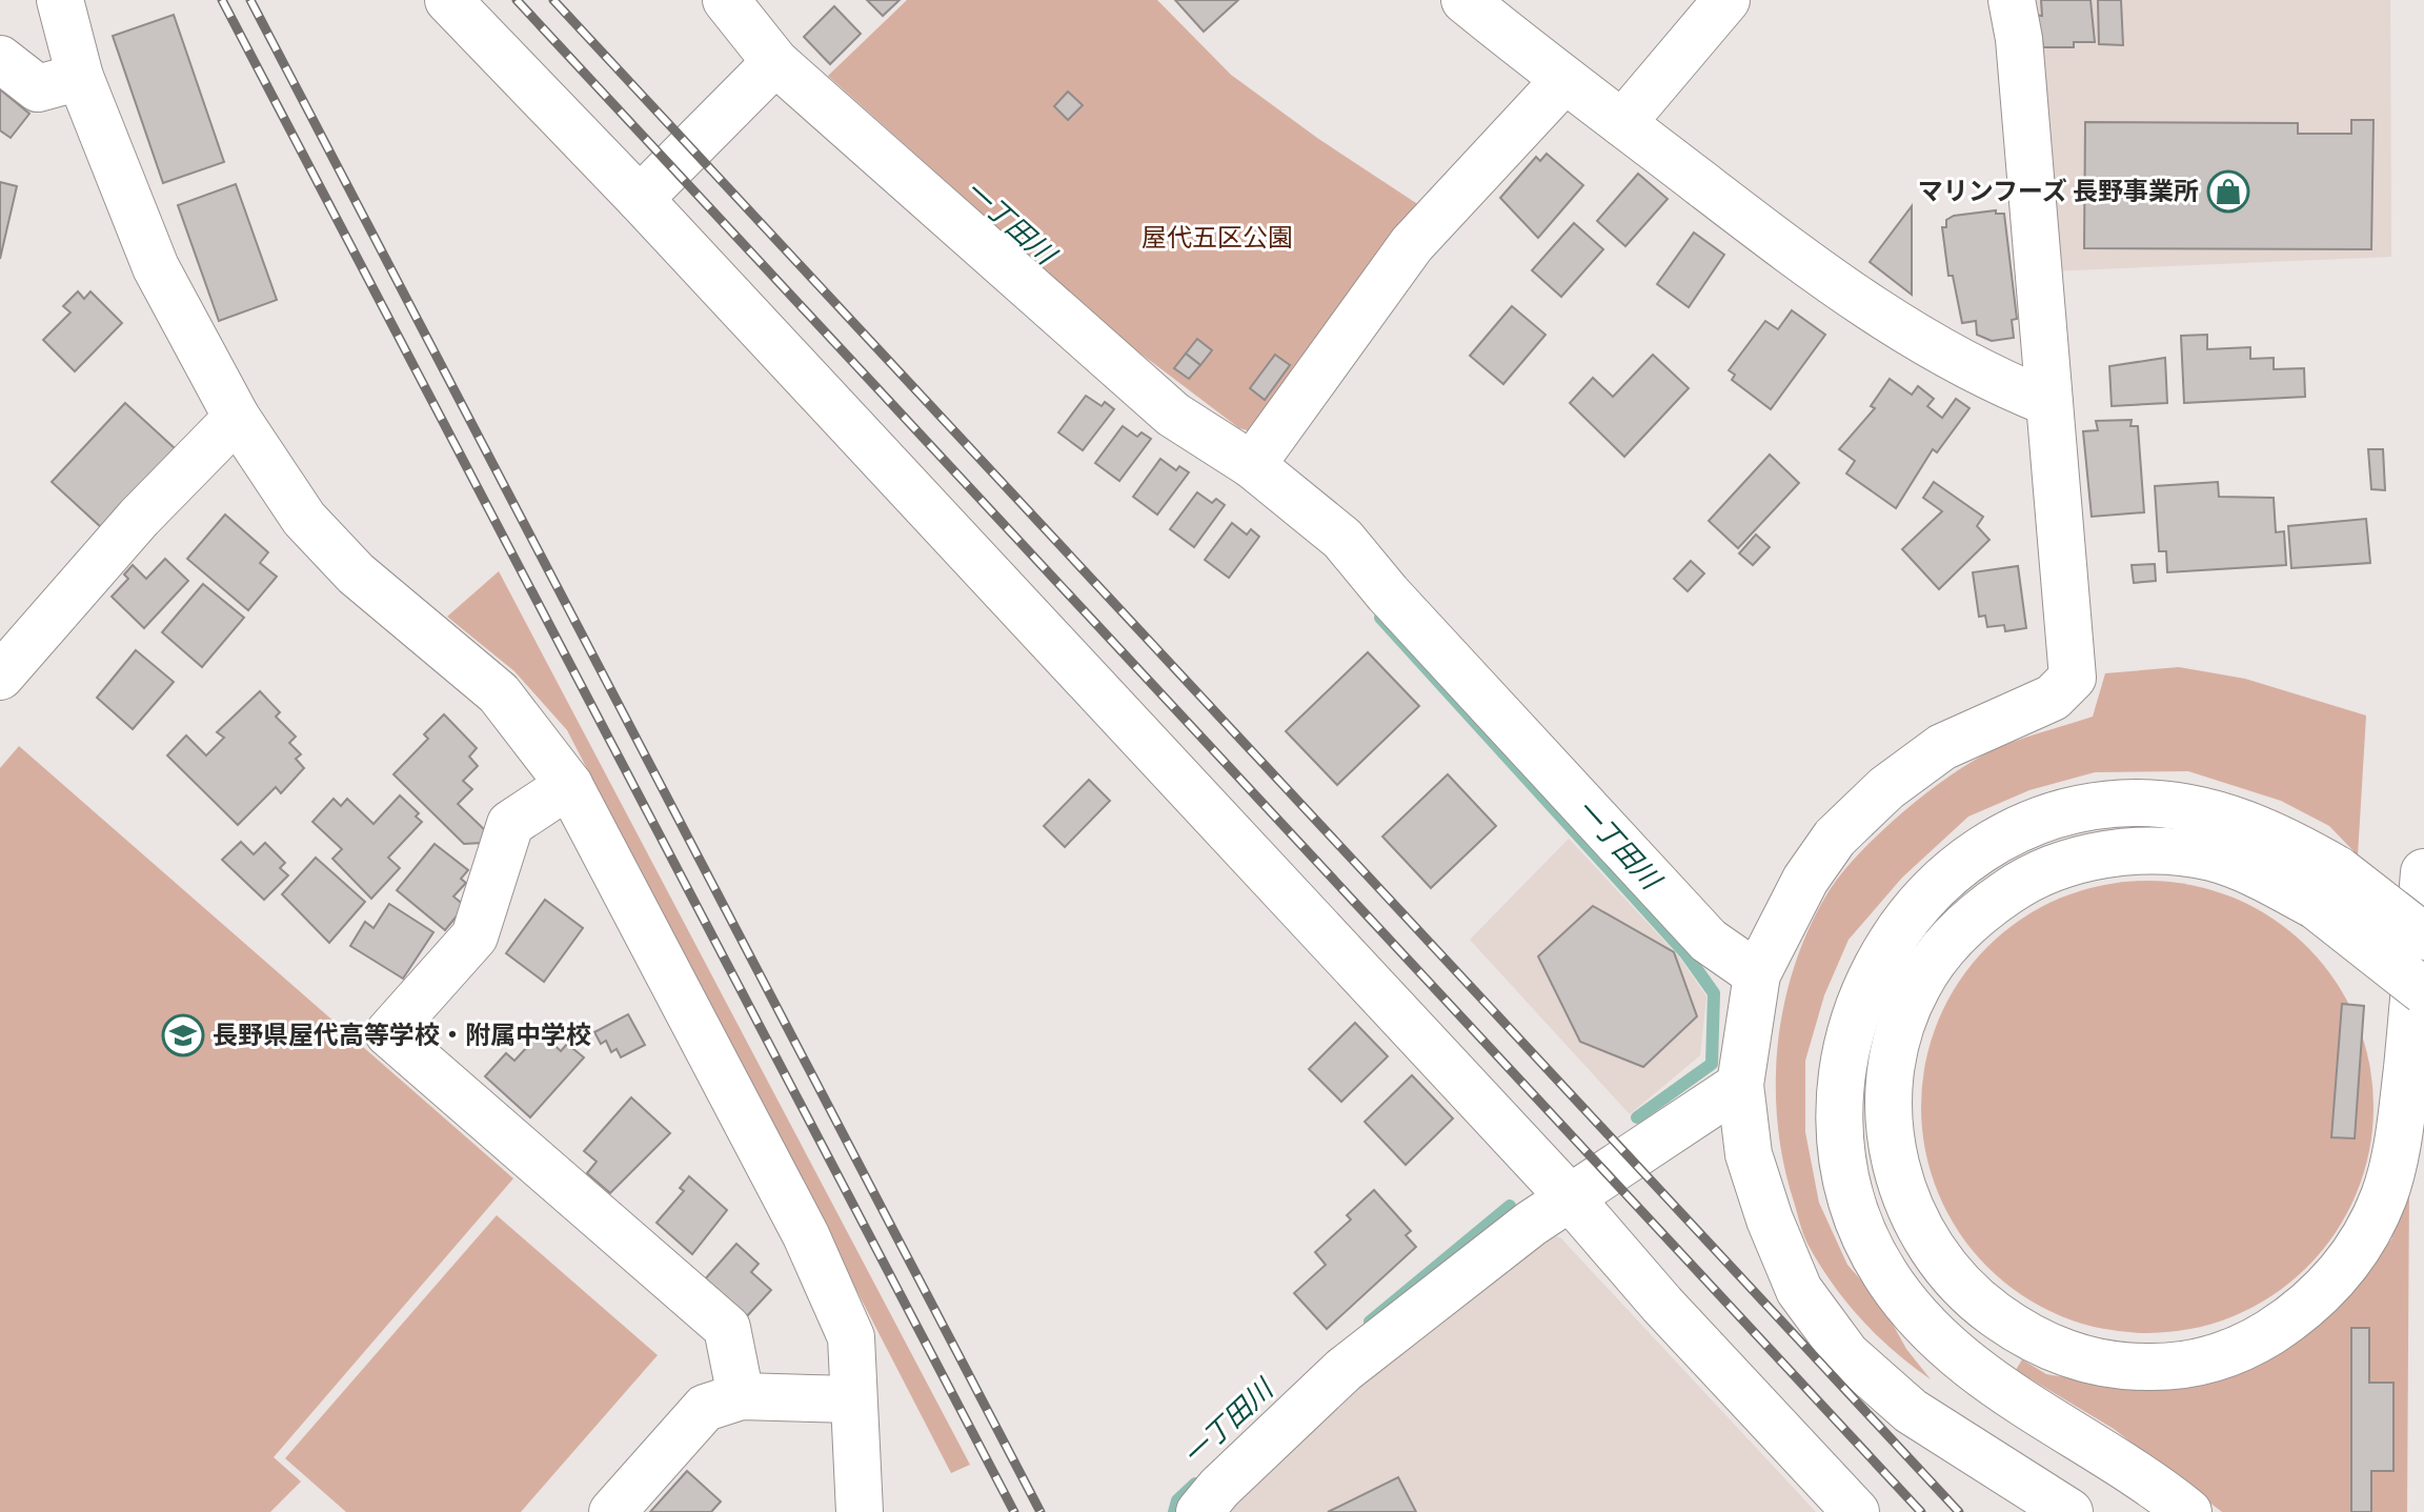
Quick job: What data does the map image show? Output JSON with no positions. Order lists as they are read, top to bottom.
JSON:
{
  "water": ["一丁田川"],
  "parks": ["屋代五区公園"],
  "places": {
    "shop": ["マリンフーズ 長野事業所"],
    "school or university": ["長野県屋代高等学校・附属中学校"]
  }
}
